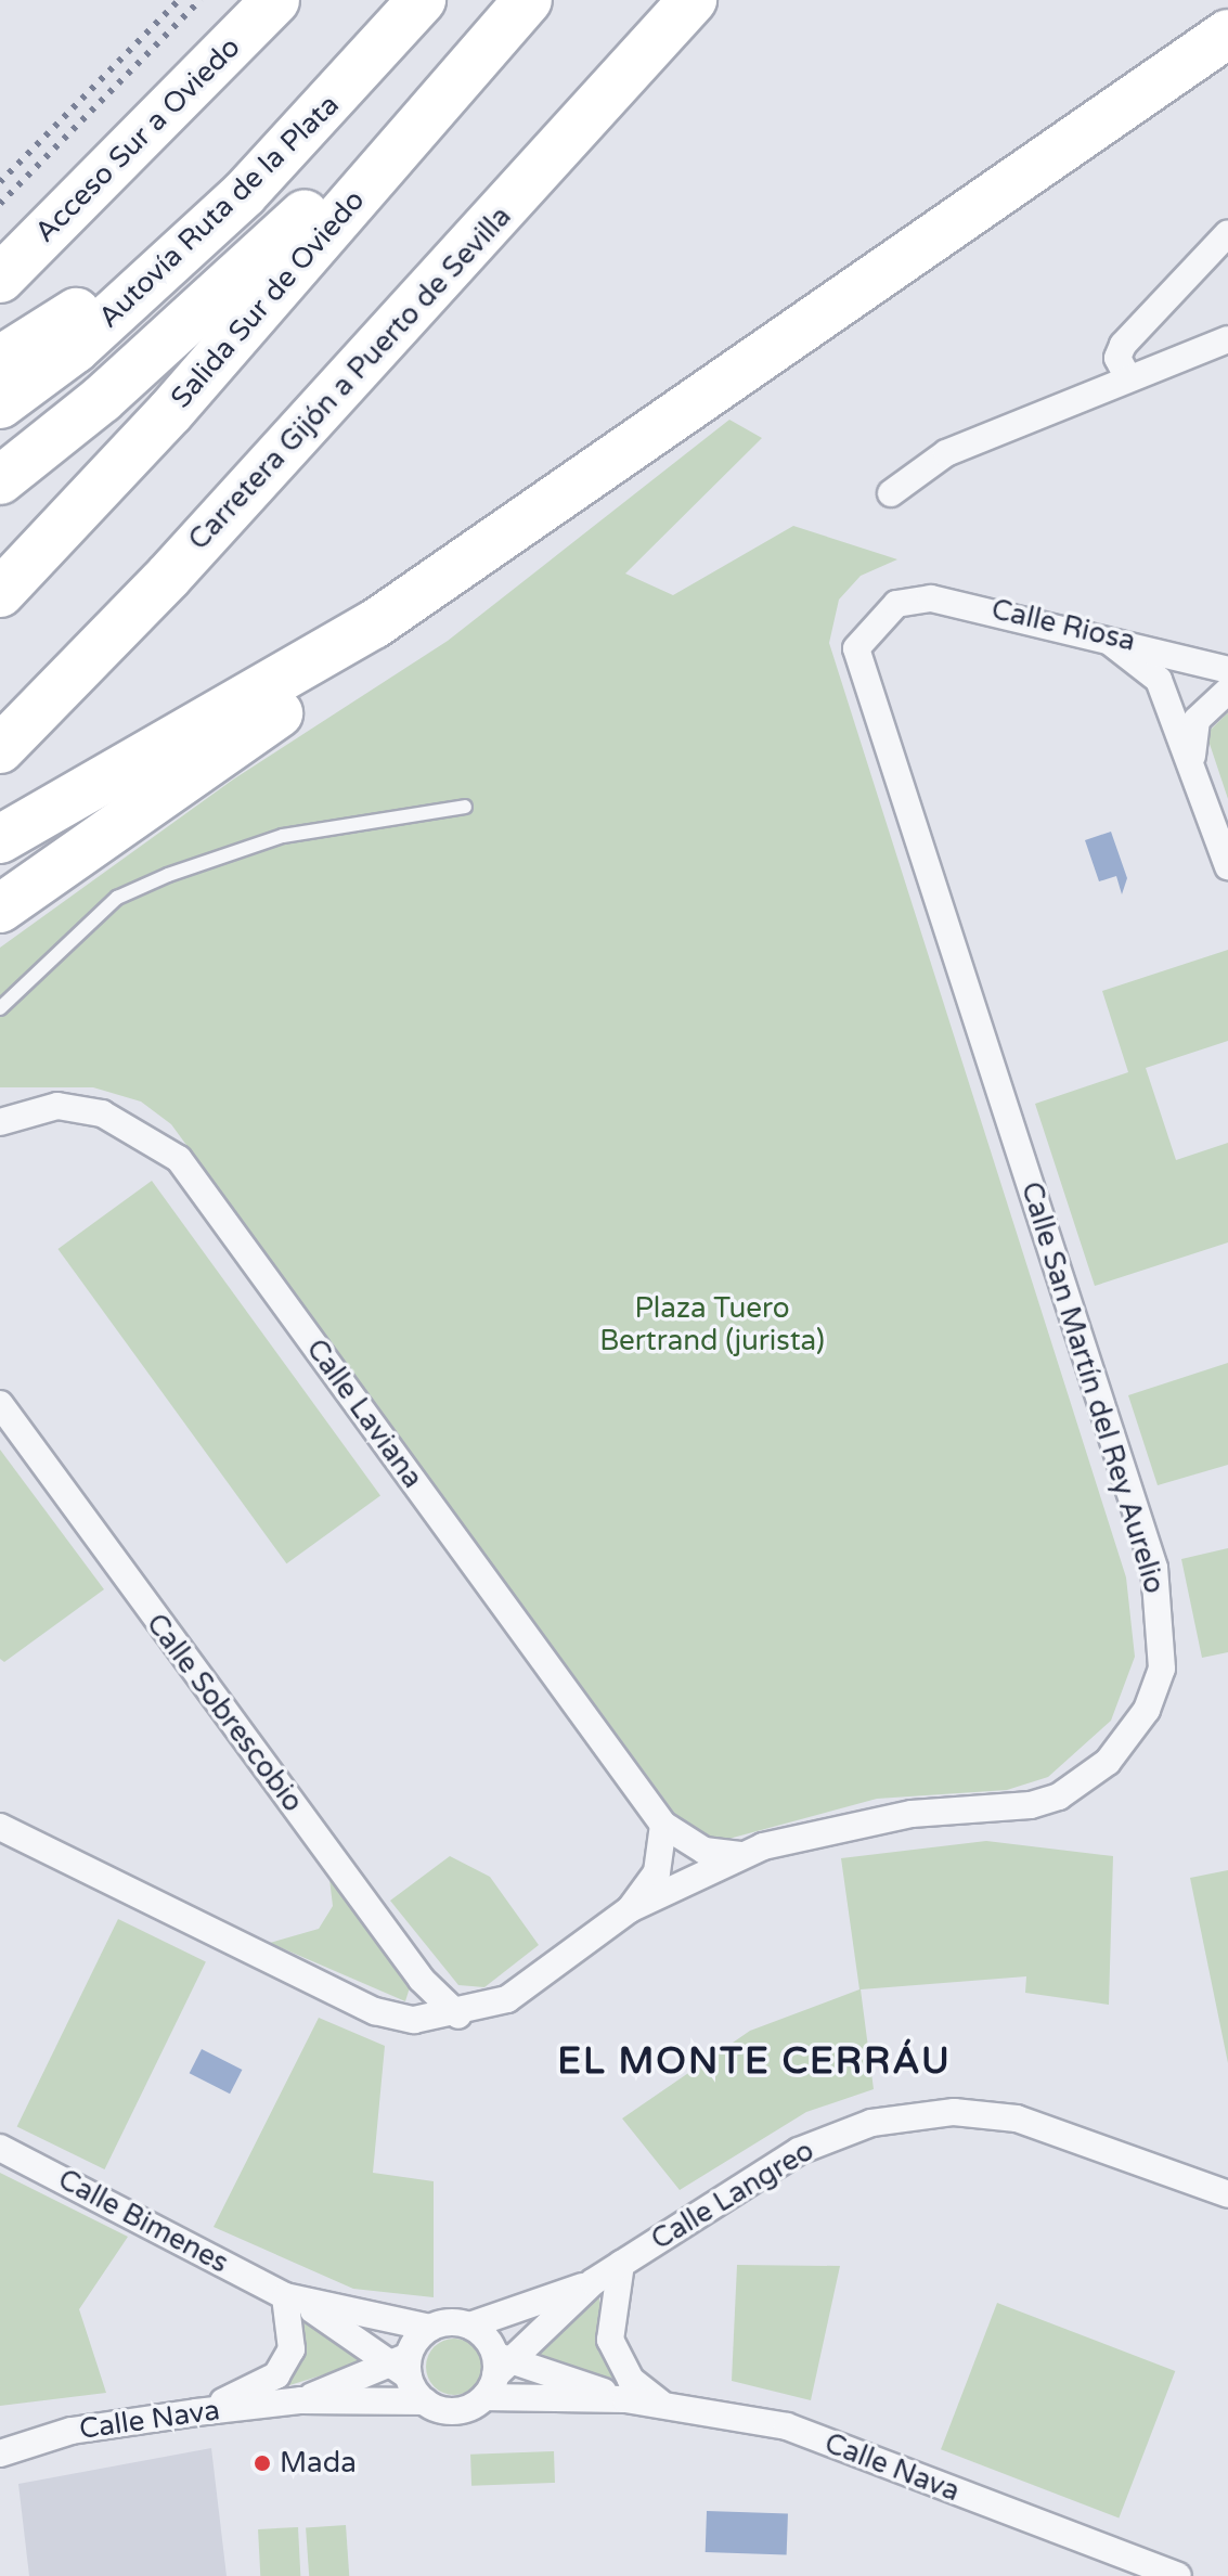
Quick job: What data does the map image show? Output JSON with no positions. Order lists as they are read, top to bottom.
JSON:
{
  "streets": {
    "highway": [
      "Acceso Sur a Oviedo",
      "Autovía Ruta de la Plata",
      "Salida Sur de Oviedo",
      "Carretera Gijón a Puerto de Sevilla"
    ],
    "street": [
      "Calle Riosa",
      "Calle San Martín del Rey Aurelio",
      "Calle Laviana",
      "Calle Sobrescobio",
      "Calle Langreo",
      "Calle Bimenes",
      "Calle Nava"
    ]
  },
  "crossings": [
    ["Autovía Ruta de la Plata", "Salida Sur de Oviedo"],
    ["Calle Riosa", "Calle San Martín del Rey Aurelio"],
    ["Calle San Martín del Rey Aurelio", "Calle Laviana"],
    ["Calle San Martín del Rey Aurelio", "Calle Sobrescobio"],
    ["Calle Langreo", "Calle Bimenes"],
    ["Calle Langreo", "Calle Nava"],
    ["Calle Bimenes", "Calle Nava"]
  ],
  "districts": ["EL MONTE CERRÁU"],
  "parks": ["Plaza Tuero Bertrand (jurista)"],
  "places": ["Mada"]
}
